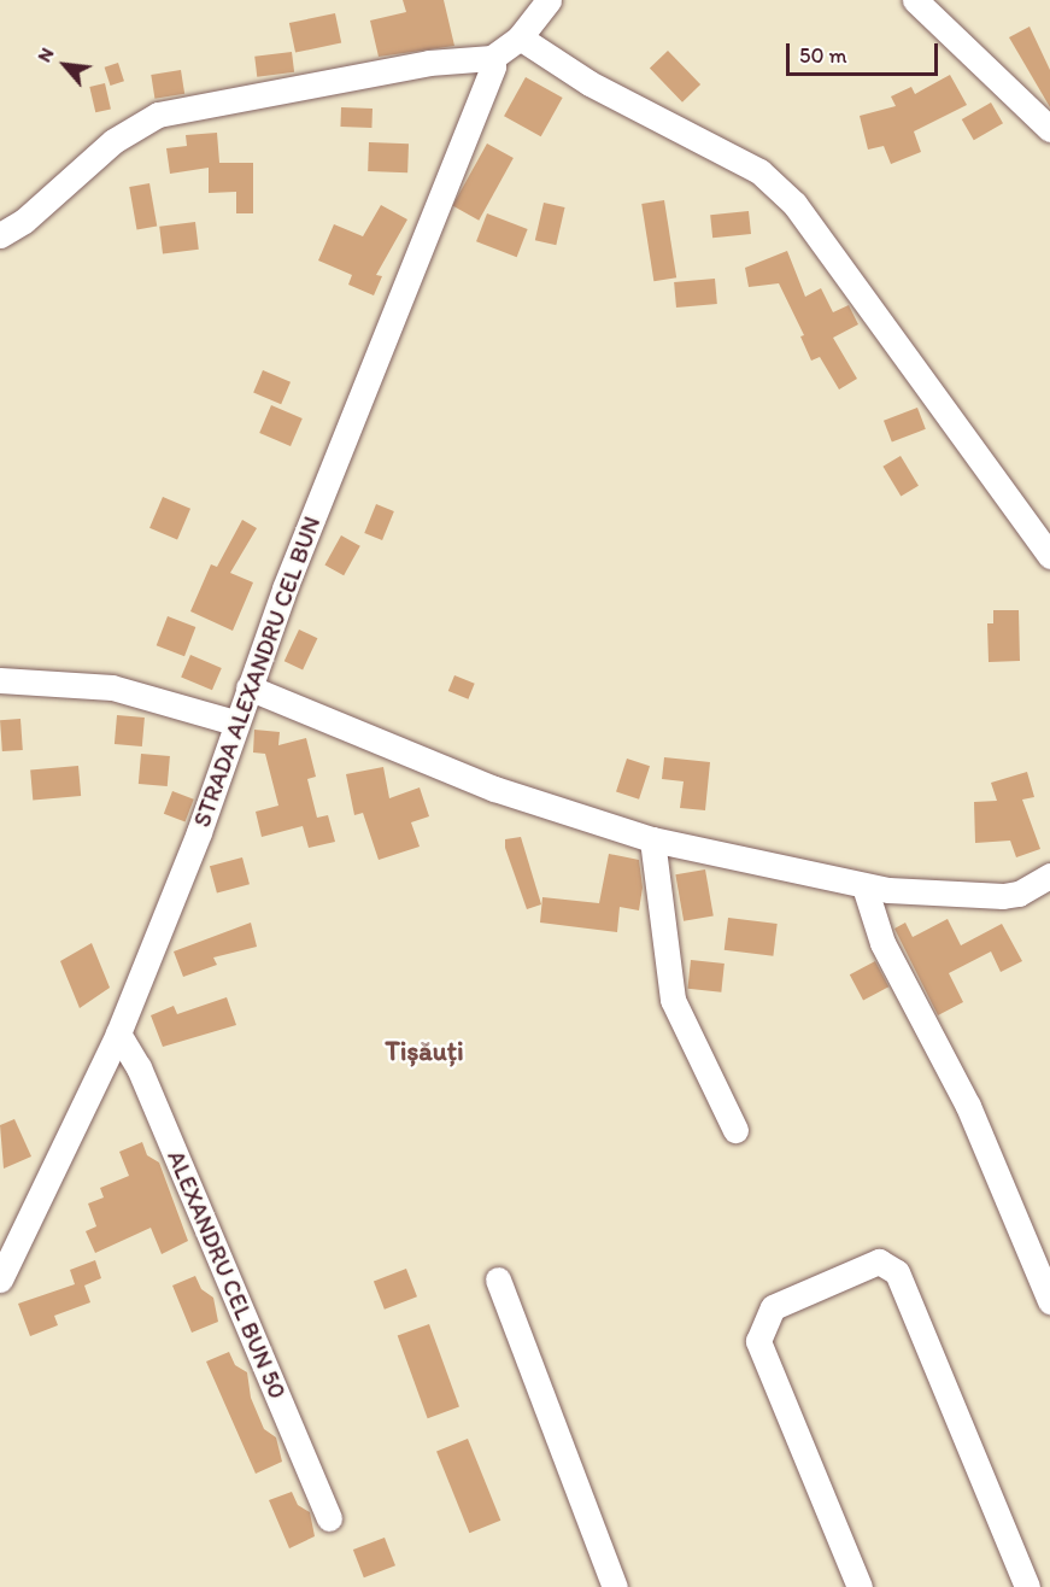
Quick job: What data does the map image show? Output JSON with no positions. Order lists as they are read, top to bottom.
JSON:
{
  "streets": {
    "street": ["STRADA ALEXANDRU CEL BUN", "ALEXANDRU CEL BUN 50"]
  },
  "crossings": [
    ["STRADA ALEXANDRU CEL BUN", "ALEXANDRU CEL BUN 50"]
  ],
  "districts": ["Tișăuți"],
  "scale_bar": "50 m",
  "north": "top left"
}
